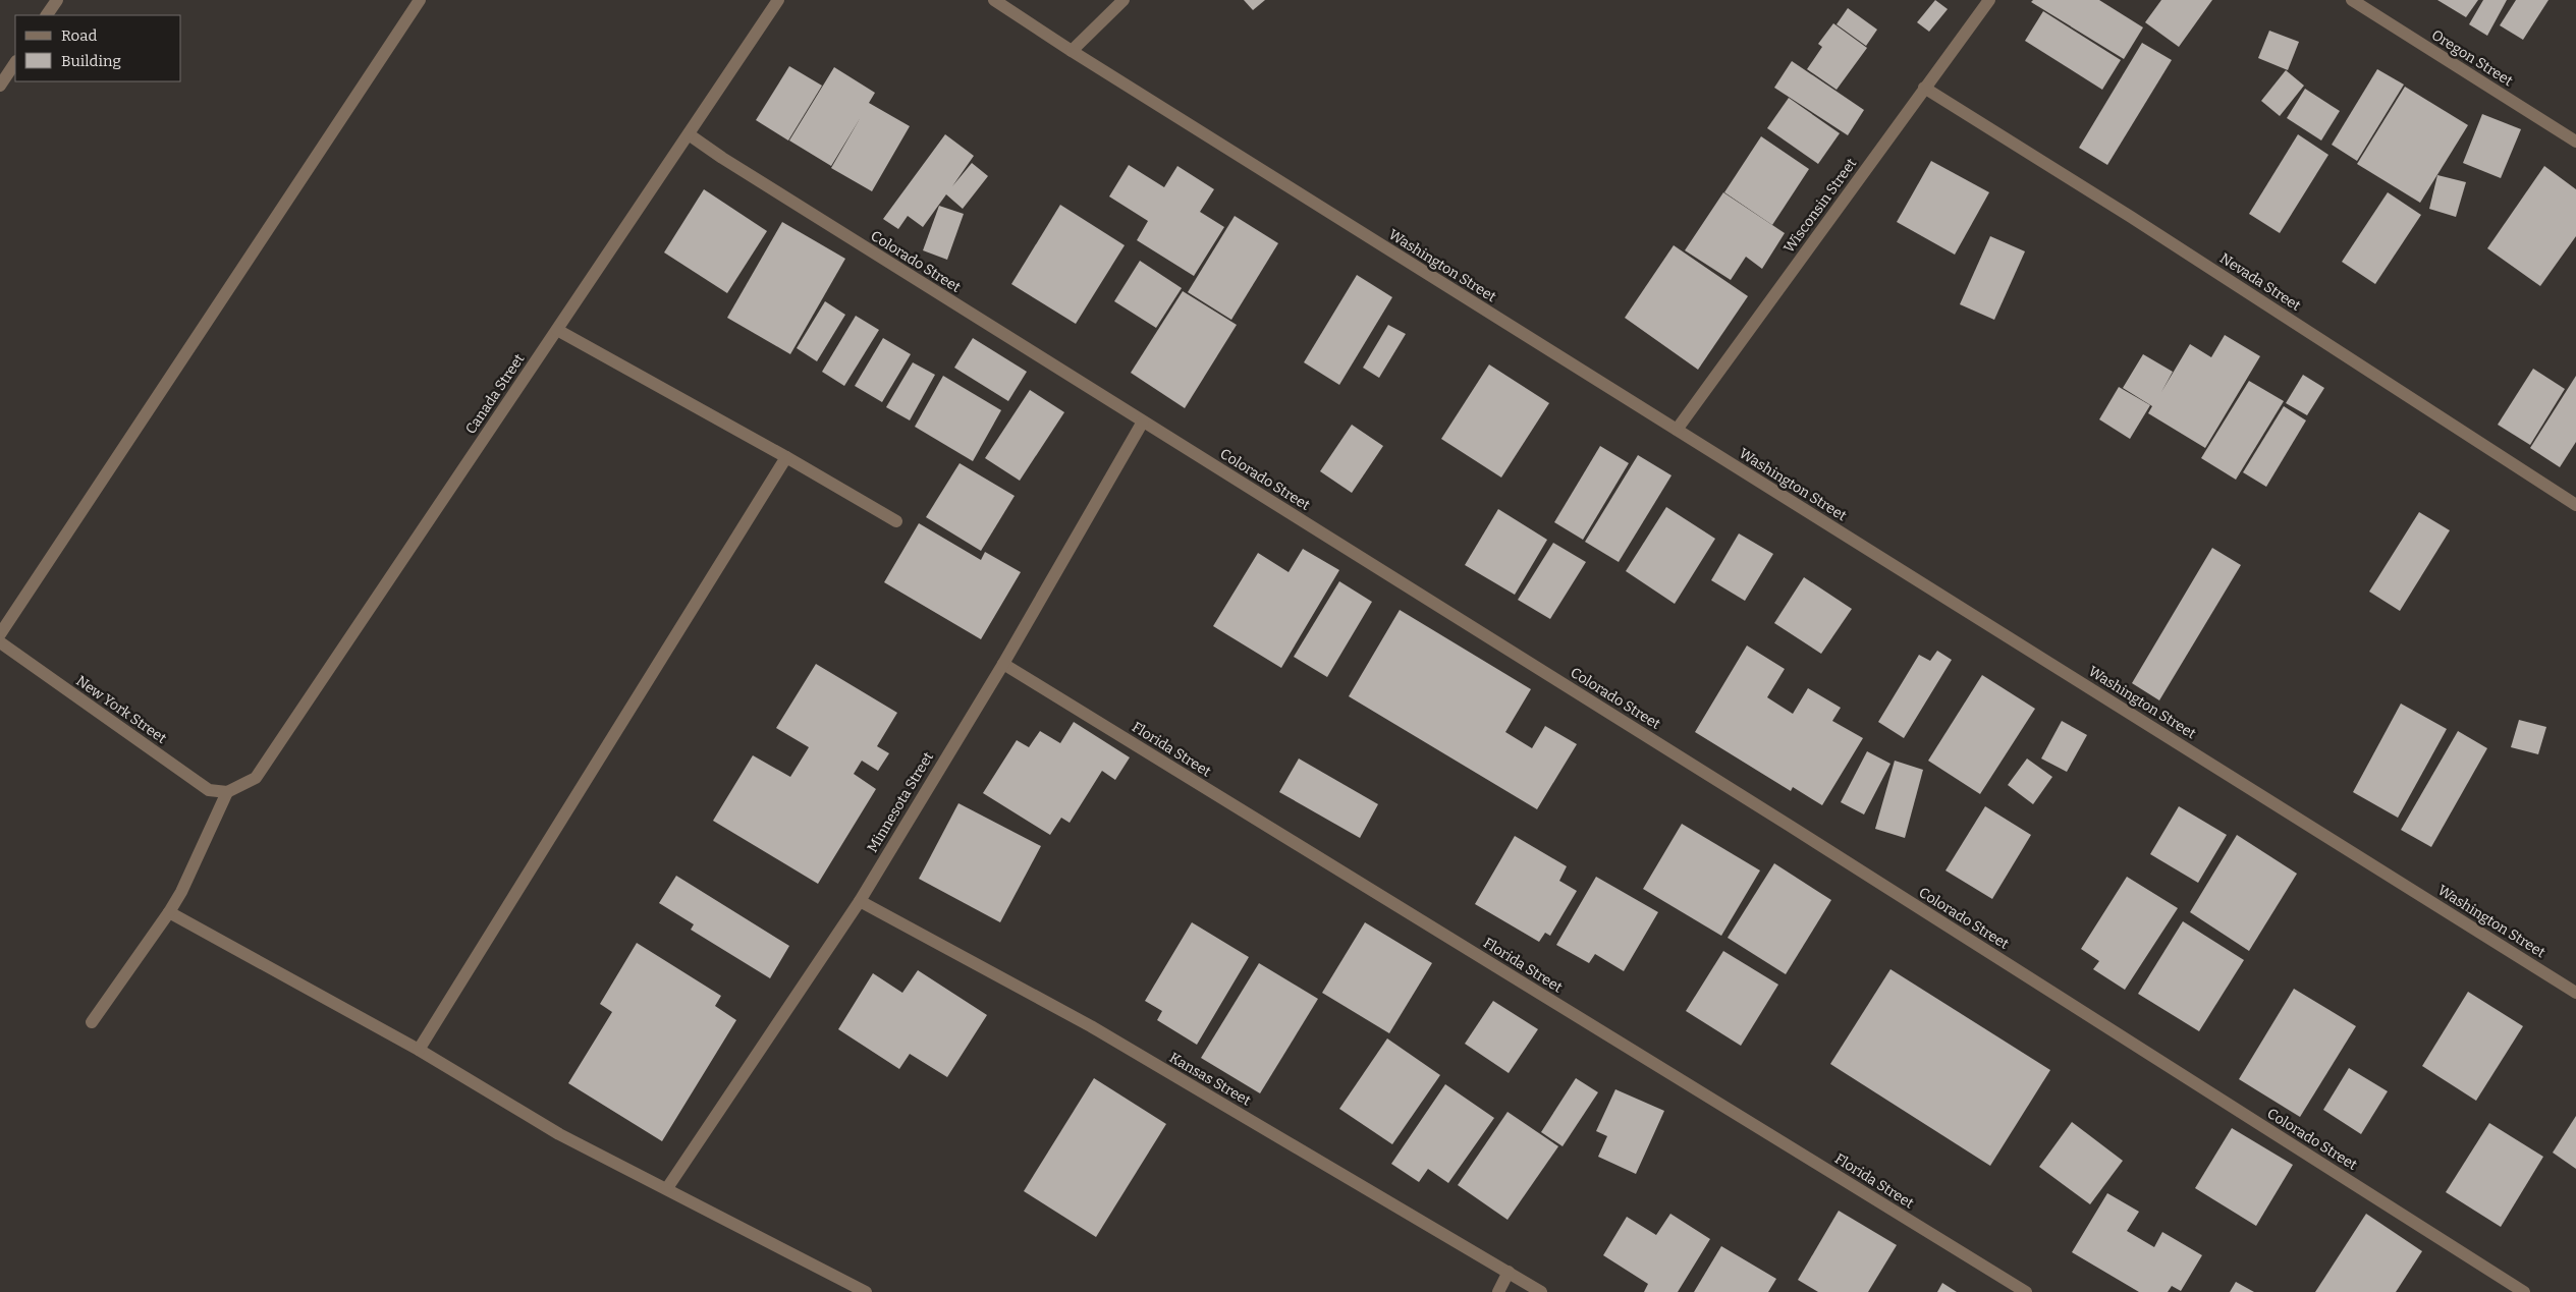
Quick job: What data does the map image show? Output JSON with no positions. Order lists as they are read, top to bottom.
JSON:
{
  "streets": {
    "street": [
      "Oregon Street",
      "Wisconsin Street",
      "Colorado Street",
      "Washington Street",
      "Nevada Street",
      "Canada Street",
      "New York Street",
      "Florida Street",
      "Minnesota Street",
      "Kansas Street"
    ]
  },
  "crossings": [
    ["Wisconsin Street", "Washington Street"],
    ["Wisconsin Street", "Nevada Street"],
    ["Colorado Street", "Canada Street"],
    ["Colorado Street", "Minnesota Street"],
    ["Canada Street", "New York Street"],
    ["Florida Street", "Minnesota Street"],
    ["Minnesota Street", "Kansas Street"]
  ],
  "legend": ["Road", "Building"]
}
